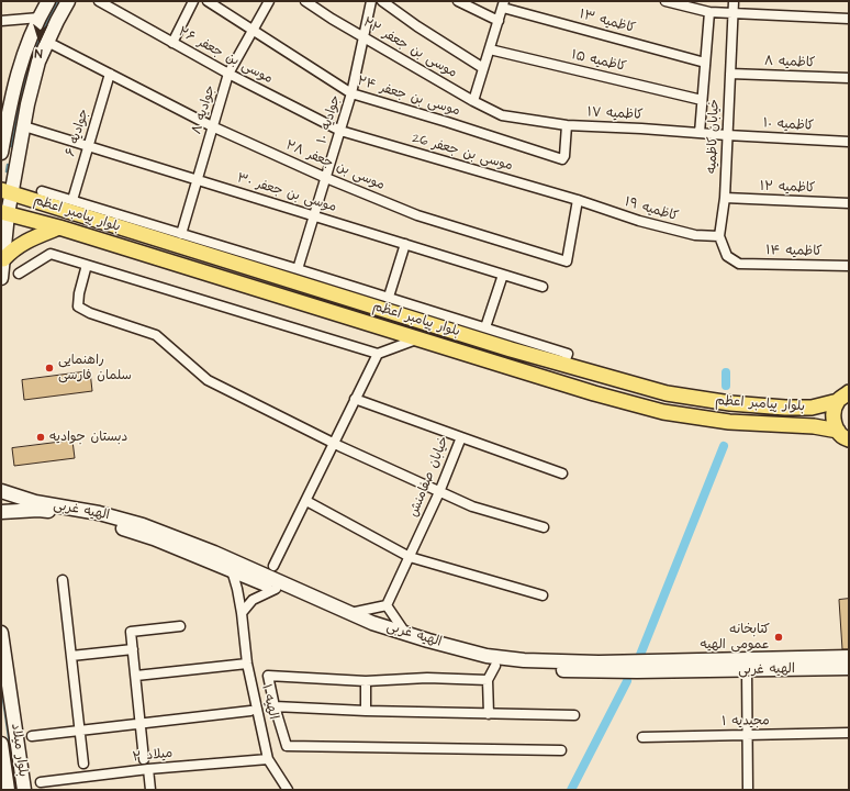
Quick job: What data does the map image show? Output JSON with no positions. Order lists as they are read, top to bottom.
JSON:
{
  "streets": {
    "main road": ["بلوار پیامبر اعظم"],
    "street": [
      "کاظمیه ۱۳",
      "موسی بن جعفر ۲۲",
      "موسی بن جعفر ۲۶",
      "کاظمیه ۱۵",
      "کاظمیه ۸",
      "موسی بن جعفر ۲۴",
      "جوادیه ۸",
      "کاظمیه ۱۷",
      "جوادیه ۱۰",
      "کاظمیه ۱۰",
      "جوادیه ۶",
      "خیابان کاظمیه",
      "موسی بن جعفر 26",
      "موسی بن جعفر ۲۸",
      "کاظمیه ۱۲",
      "موسی بن جعفر ۳۰",
      "کاظمیه ۱۹",
      "کاظمیه ۱۴",
      "خیابان صفامنش",
      "الهیه غربی",
      "الهیه ۱",
      "مجیدیه ۱",
      "بلوار میلاد",
      "میلاد ۲"
    ]
  },
  "crossings": [
    ["موسی بن جعفر ۲۲", "کاظمیه ۱۷"],
    ["موسی بن جعفر ۲۲", "جوادیه ۱۰"],
    ["موسی بن جعفر ۲۶", "جوادیه ۸"],
    ["موسی بن جعفر ۲۶", "جوادیه ۱۰"],
    ["موسی بن جعفر ۲۶", "موسی بن جعفر 26"],
    ["کاظمیه ۸", "خیابان کاظمیه"],
    ["موسی بن جعفر ۲۴", "جوادیه ۸"],
    ["موسی بن جعفر ۲۴", "کاظمیه ۱۷"],
    ["موسی بن جعفر ۲۴", "جوادیه ۱۰"],
    ["جوادیه ۸", "موسی بن جعفر ۲۸"],
    ["جوادیه ۸", "موسی بن جعفر ۳۰"],
    ["کاظمیه ۱۷", "کاظمیه ۱۰"],
    ["کاظمیه ۱۷", "خیابان کاظمیه"],
    ["جوادیه ۱۰", "موسی بن جعفر 26"],
    ["جوادیه ۱۰", "موسی بن جعفر ۲۸"],
    ["جوادیه ۱۰", "موسی بن جعفر ۳۰"],
    ["کاظمیه ۱۰", "خیابان کاظمیه"],
    ["جوادیه ۶", "موسی بن جعفر ۲۸"],
    ["جوادیه ۶", "موسی بن جعفر ۳۰"],
    ["خیابان کاظمیه", "کاظمیه ۱۲"],
    ["خیابان کاظمیه", "کاظمیه ۱۹"],
    ["خیابان کاظمیه", "کاظمیه ۱۴"],
    ["موسی بن جعفر 26", "موسی بن جعفر ۲۸"],
    ["موسی بن جعفر 26", "کاظمیه ۱۹"],
    ["موسی بن جعفر ۲۸", "کاظمیه ۱۹"],
    ["الهیه غربی", "الهیه ۱"],
    ["الهیه ۱", "میلاد ۲"]
  ],
  "places": ["راهنمایی سلمان فارسی", "دبستان جوادیه", "کتابخانه عمومی الهیه"],
  "north": "bottom"
}
